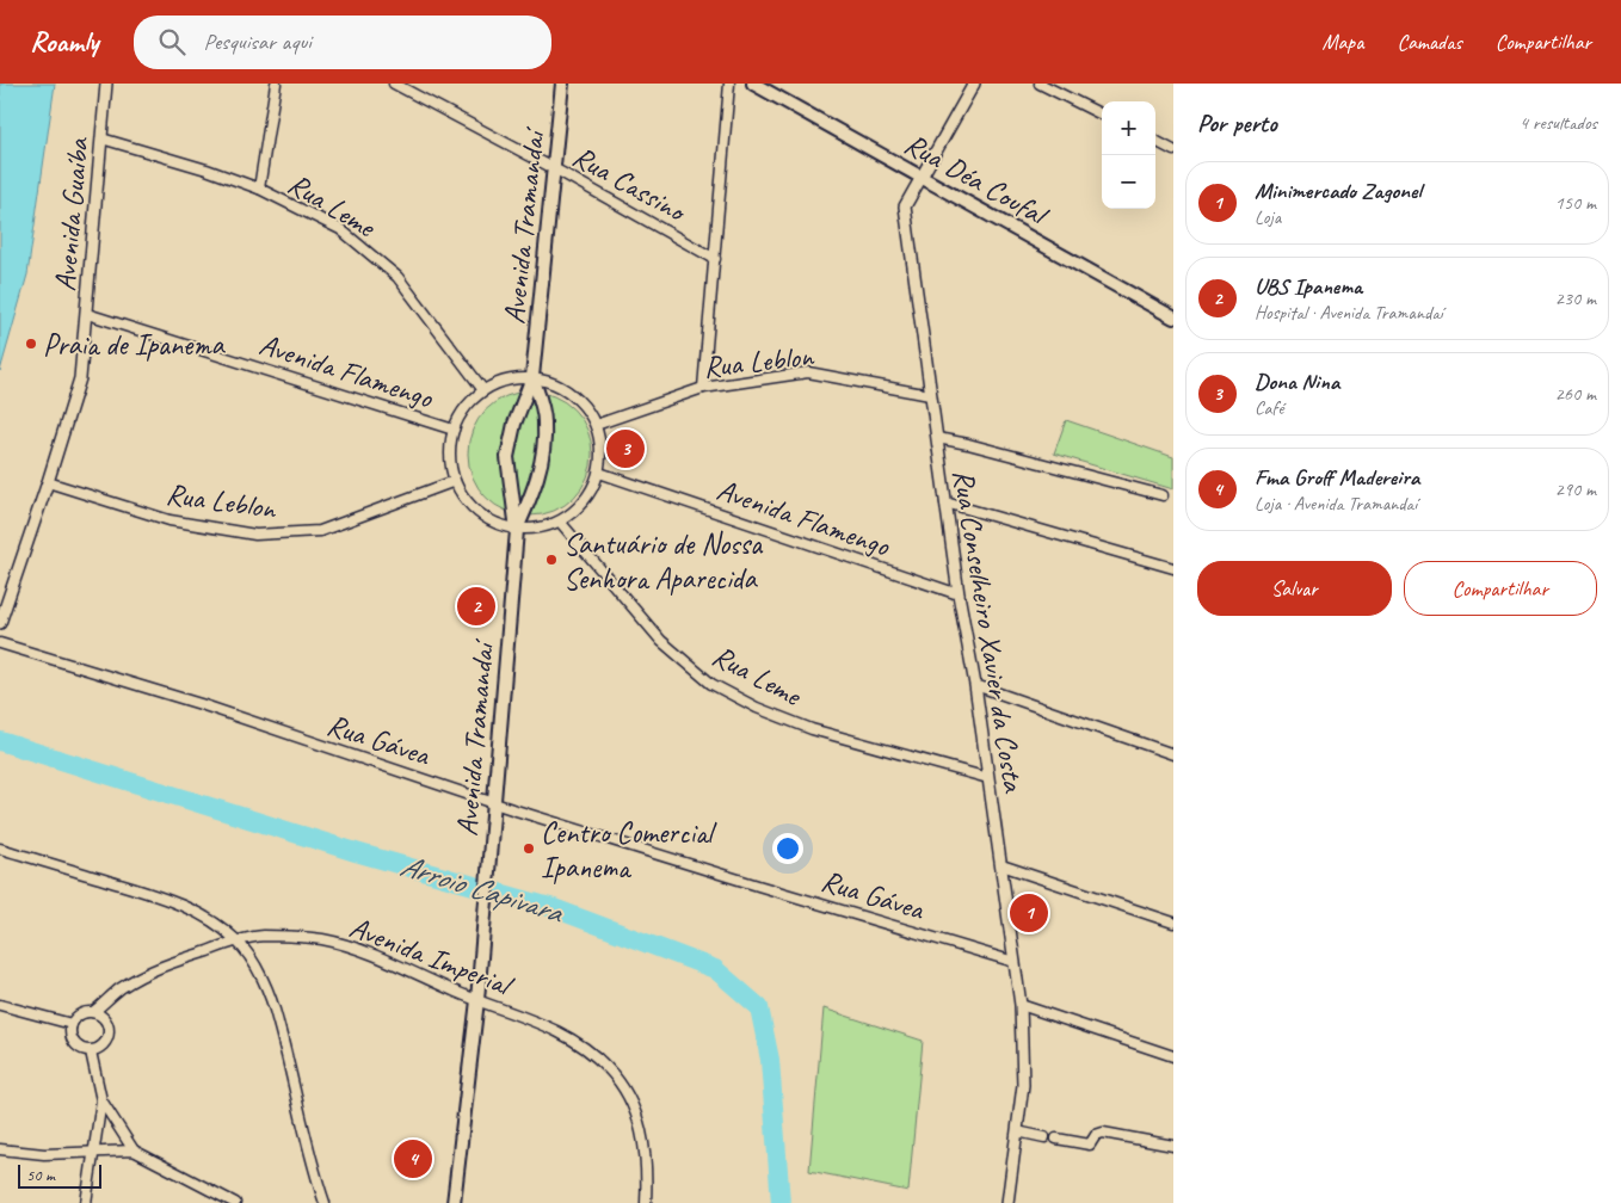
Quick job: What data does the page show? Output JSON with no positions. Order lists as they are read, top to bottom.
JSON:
{
  "streets": {
    "main road": ["Rua Déa Coufal", "Avenida Tramandaí"],
    "street": [
      "Rua Cassino",
      "Rua Leme",
      "Avenida Guaíba",
      "Rua Leblon",
      "Avenida Flamengo",
      "Rua Conselheiro Xavier da Costa",
      "Rua Gávea",
      "Avenida Imperial"
    ]
  },
  "crossings": [
    ["Rua Déa Coufal", "Rua Conselheiro Xavier da Costa"],
    ["Rua Cassino", "Avenida Tramandaí"],
    ["Rua Leme", "Avenida Guaíba"],
    ["Rua Leme", "Rua Conselheiro Xavier da Costa"],
    ["Avenida Guaíba", "Rua Leblon"],
    ["Avenida Guaíba", "Avenida Flamengo"],
    ["Avenida Tramandaí", "Rua Gávea"],
    ["Avenida Tramandaí", "Avenida Imperial"],
    ["Rua Leblon", "Rua Conselheiro Xavier da Costa"],
    ["Avenida Flamengo", "Rua Conselheiro Xavier da Costa"],
    ["Rua Conselheiro Xavier da Costa", "Rua Gávea"]
  ],
  "water": ["Arroio Capivara"],
  "places": ["Praia de Ipanema", "Santuário de Nossa Senhora Aparecida", "Centro Comercial Ipanema"],
  "scale_bar": "50 m",
  "page": {
    "header": "Roamly",
    "search": "Pesquisar aqui",
    "nav": ["Mapa", "Camadas", "Compartilhar"],
    "heading": ["Por perto", "4 resultados"],
    "map_buttons": ["+", "−"],
    "list": [
      {
        "mark": "1",
        "name": "Minimercado Zagonel",
        "note": "Loja",
        "value": "150 m"
      },
      {
        "mark": "2",
        "name": "UBS Ipanema",
        "note": "Hospital · Avenida Tramandaí",
        "value": "230 m"
      },
      {
        "mark": "3",
        "name": "Dona Nina",
        "note": "Café",
        "value": "260 m"
      },
      {
        "mark": "4",
        "name": "Fma Groff Madereira",
        "note": "Loja · Avenida Tramandaí",
        "value": "290 m"
      }
    ],
    "pins": [
      "3",
      "2",
      "1",
      "4"
    ],
    "buttons": ["Salvar", "Compartilhar"],
    "scale": "50 m"
  }
}
